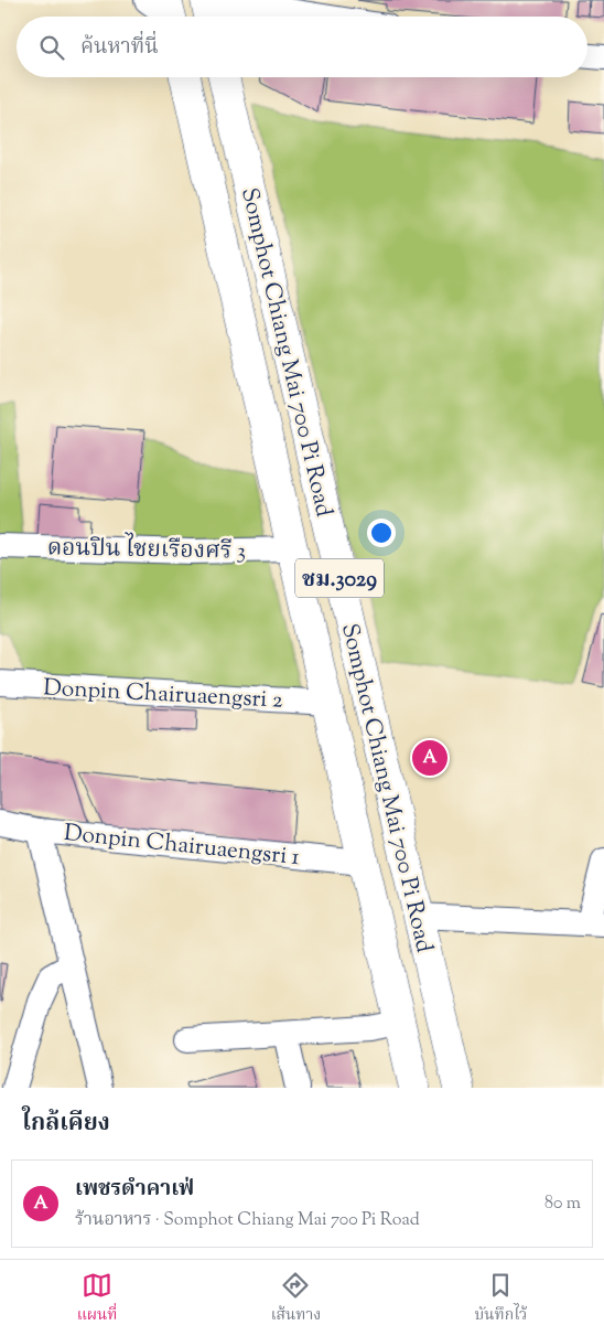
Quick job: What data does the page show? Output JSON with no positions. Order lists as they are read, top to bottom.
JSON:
{
  "streets": {
    "main road": ["Somphot Chiang Mai 700 Pi Road", "ชม.3029"],
    "street": ["ดอนปิน ไชยเรืองศรี 3", "Donpin Chairuaengsri 2", "Donpin Chairuaengsri 1"]
  },
  "crossings": [
    ["Somphot Chiang Mai 700 Pi Road", "ดอนปิน ไชยเรืองศรี 3"],
    ["Somphot Chiang Mai 700 Pi Road", "Donpin Chairuaengsri 2"],
    ["Somphot Chiang Mai 700 Pi Road", "Donpin Chairuaengsri 1"]
  ],
  "page": {
    "search": "ค้นหาที่นี่",
    "pins": "A",
    "heading": "ใกล้เคียง",
    "list": [
      {
        "mark": "A",
        "name": "เพชรดำคาเฟ่",
        "note": "ร้านอาหาร · Somphot Chiang Mai 700 Pi Road",
        "value": "80 m"
      }
    ],
    "nav": ["แผนที่", "เส้นทาง", "บันทึกไว้"]
  }
}
